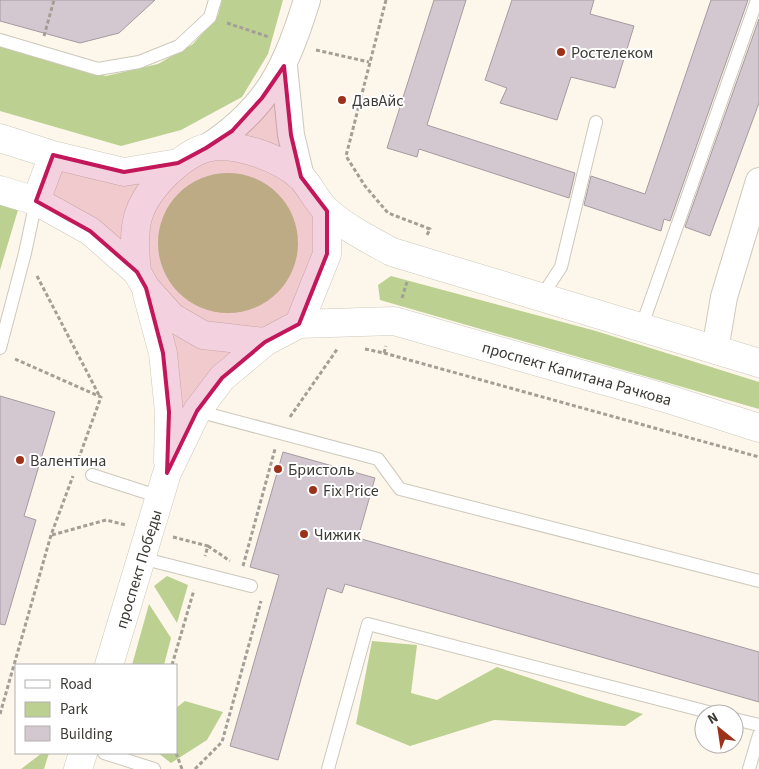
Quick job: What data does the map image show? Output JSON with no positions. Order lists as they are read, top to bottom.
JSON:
{
  "streets": {
    "street": ["проспект Капитана Рачкова", "проспект Победы"]
  },
  "places": [
    "Ростелеком",
    "ДавАйс",
    "Валентина",
    "Бристоль",
    "Fix Price",
    "Чижик"
  ],
  "legend": ["Road", "Park", "Building"],
  "north": "top left"
}
